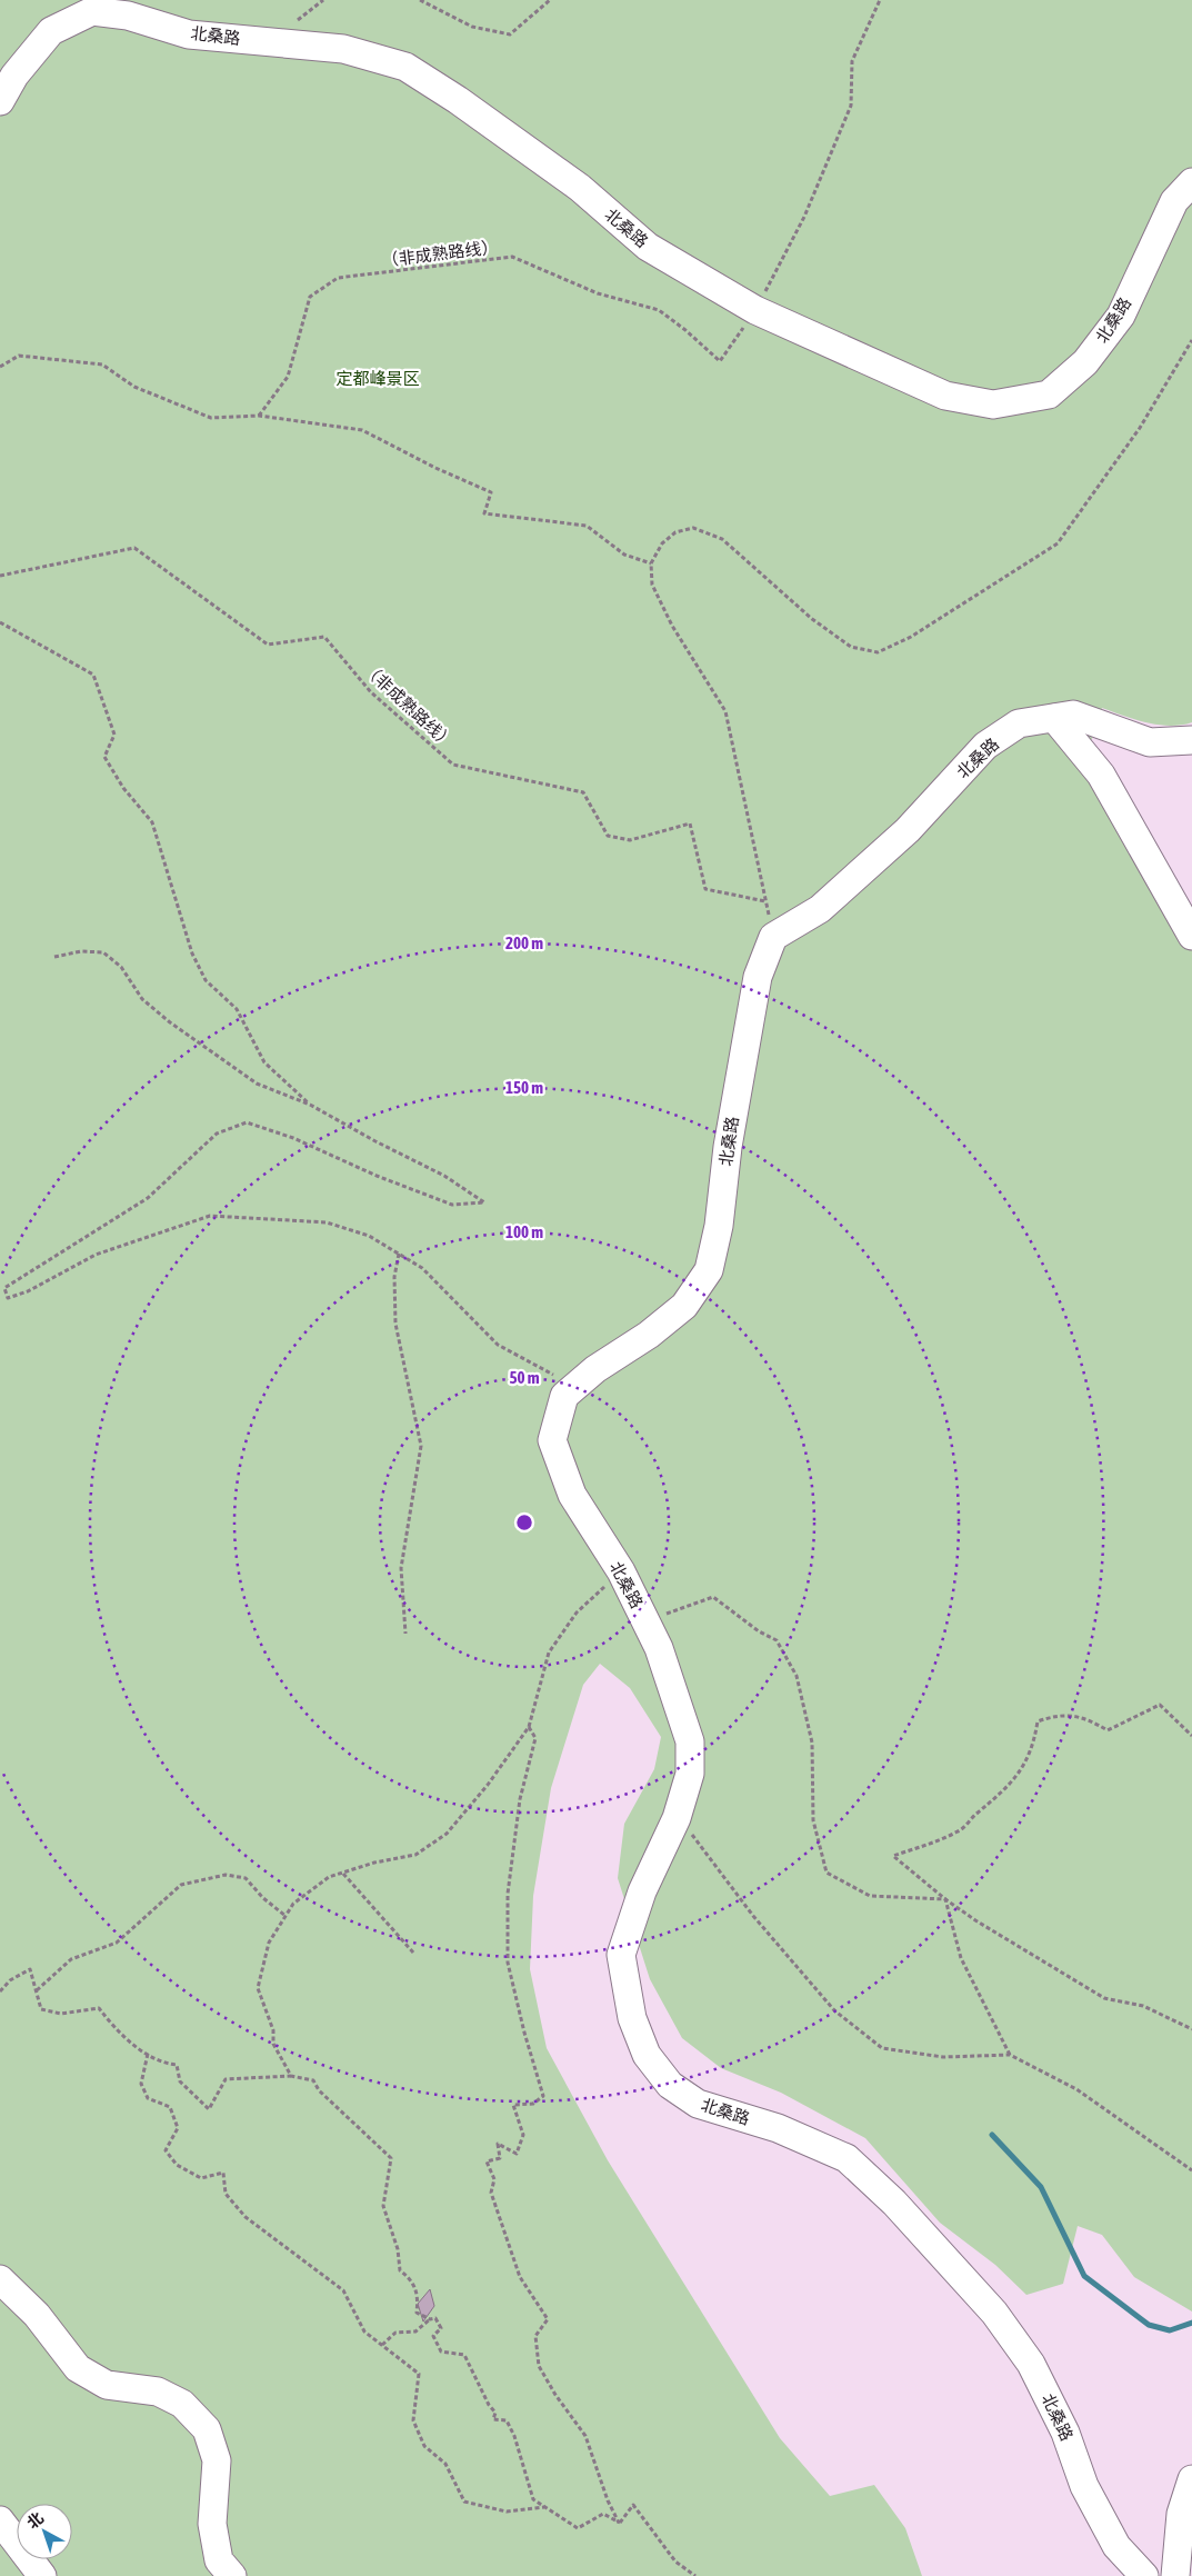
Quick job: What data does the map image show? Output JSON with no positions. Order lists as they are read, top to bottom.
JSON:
{
  "streets": {
    "street": ["北桑路"],
    "path": ["（非成熟路线）"]
  },
  "crossings": [
    ["北桑路", "（非成熟路线）"]
  ],
  "parks": ["定都峰景区"],
  "north": "top left",
  "rings": [
    "200 m",
    "150 m",
    "100 m",
    "50 m"
  ]
}
